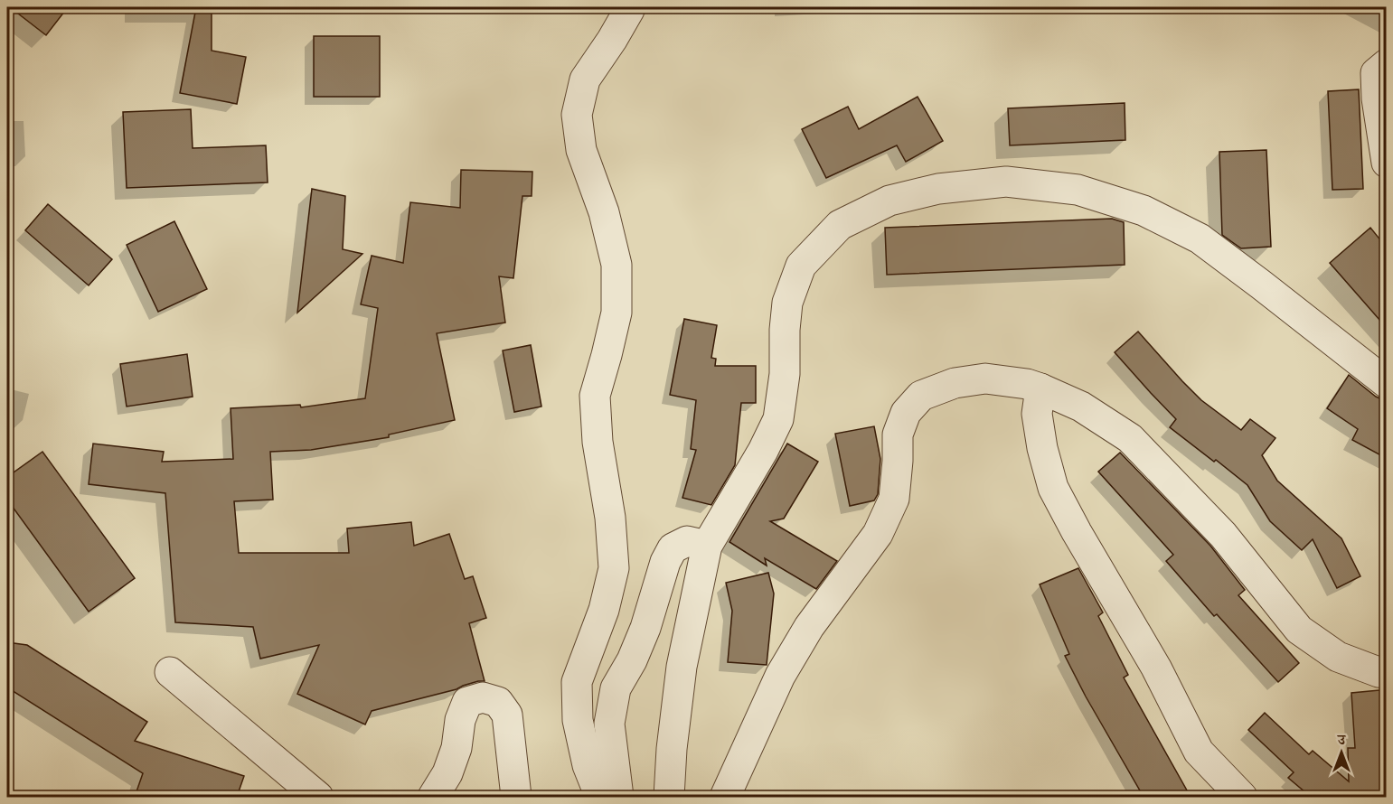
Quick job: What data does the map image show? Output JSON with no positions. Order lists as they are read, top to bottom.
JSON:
{
  "north": "top"
}
